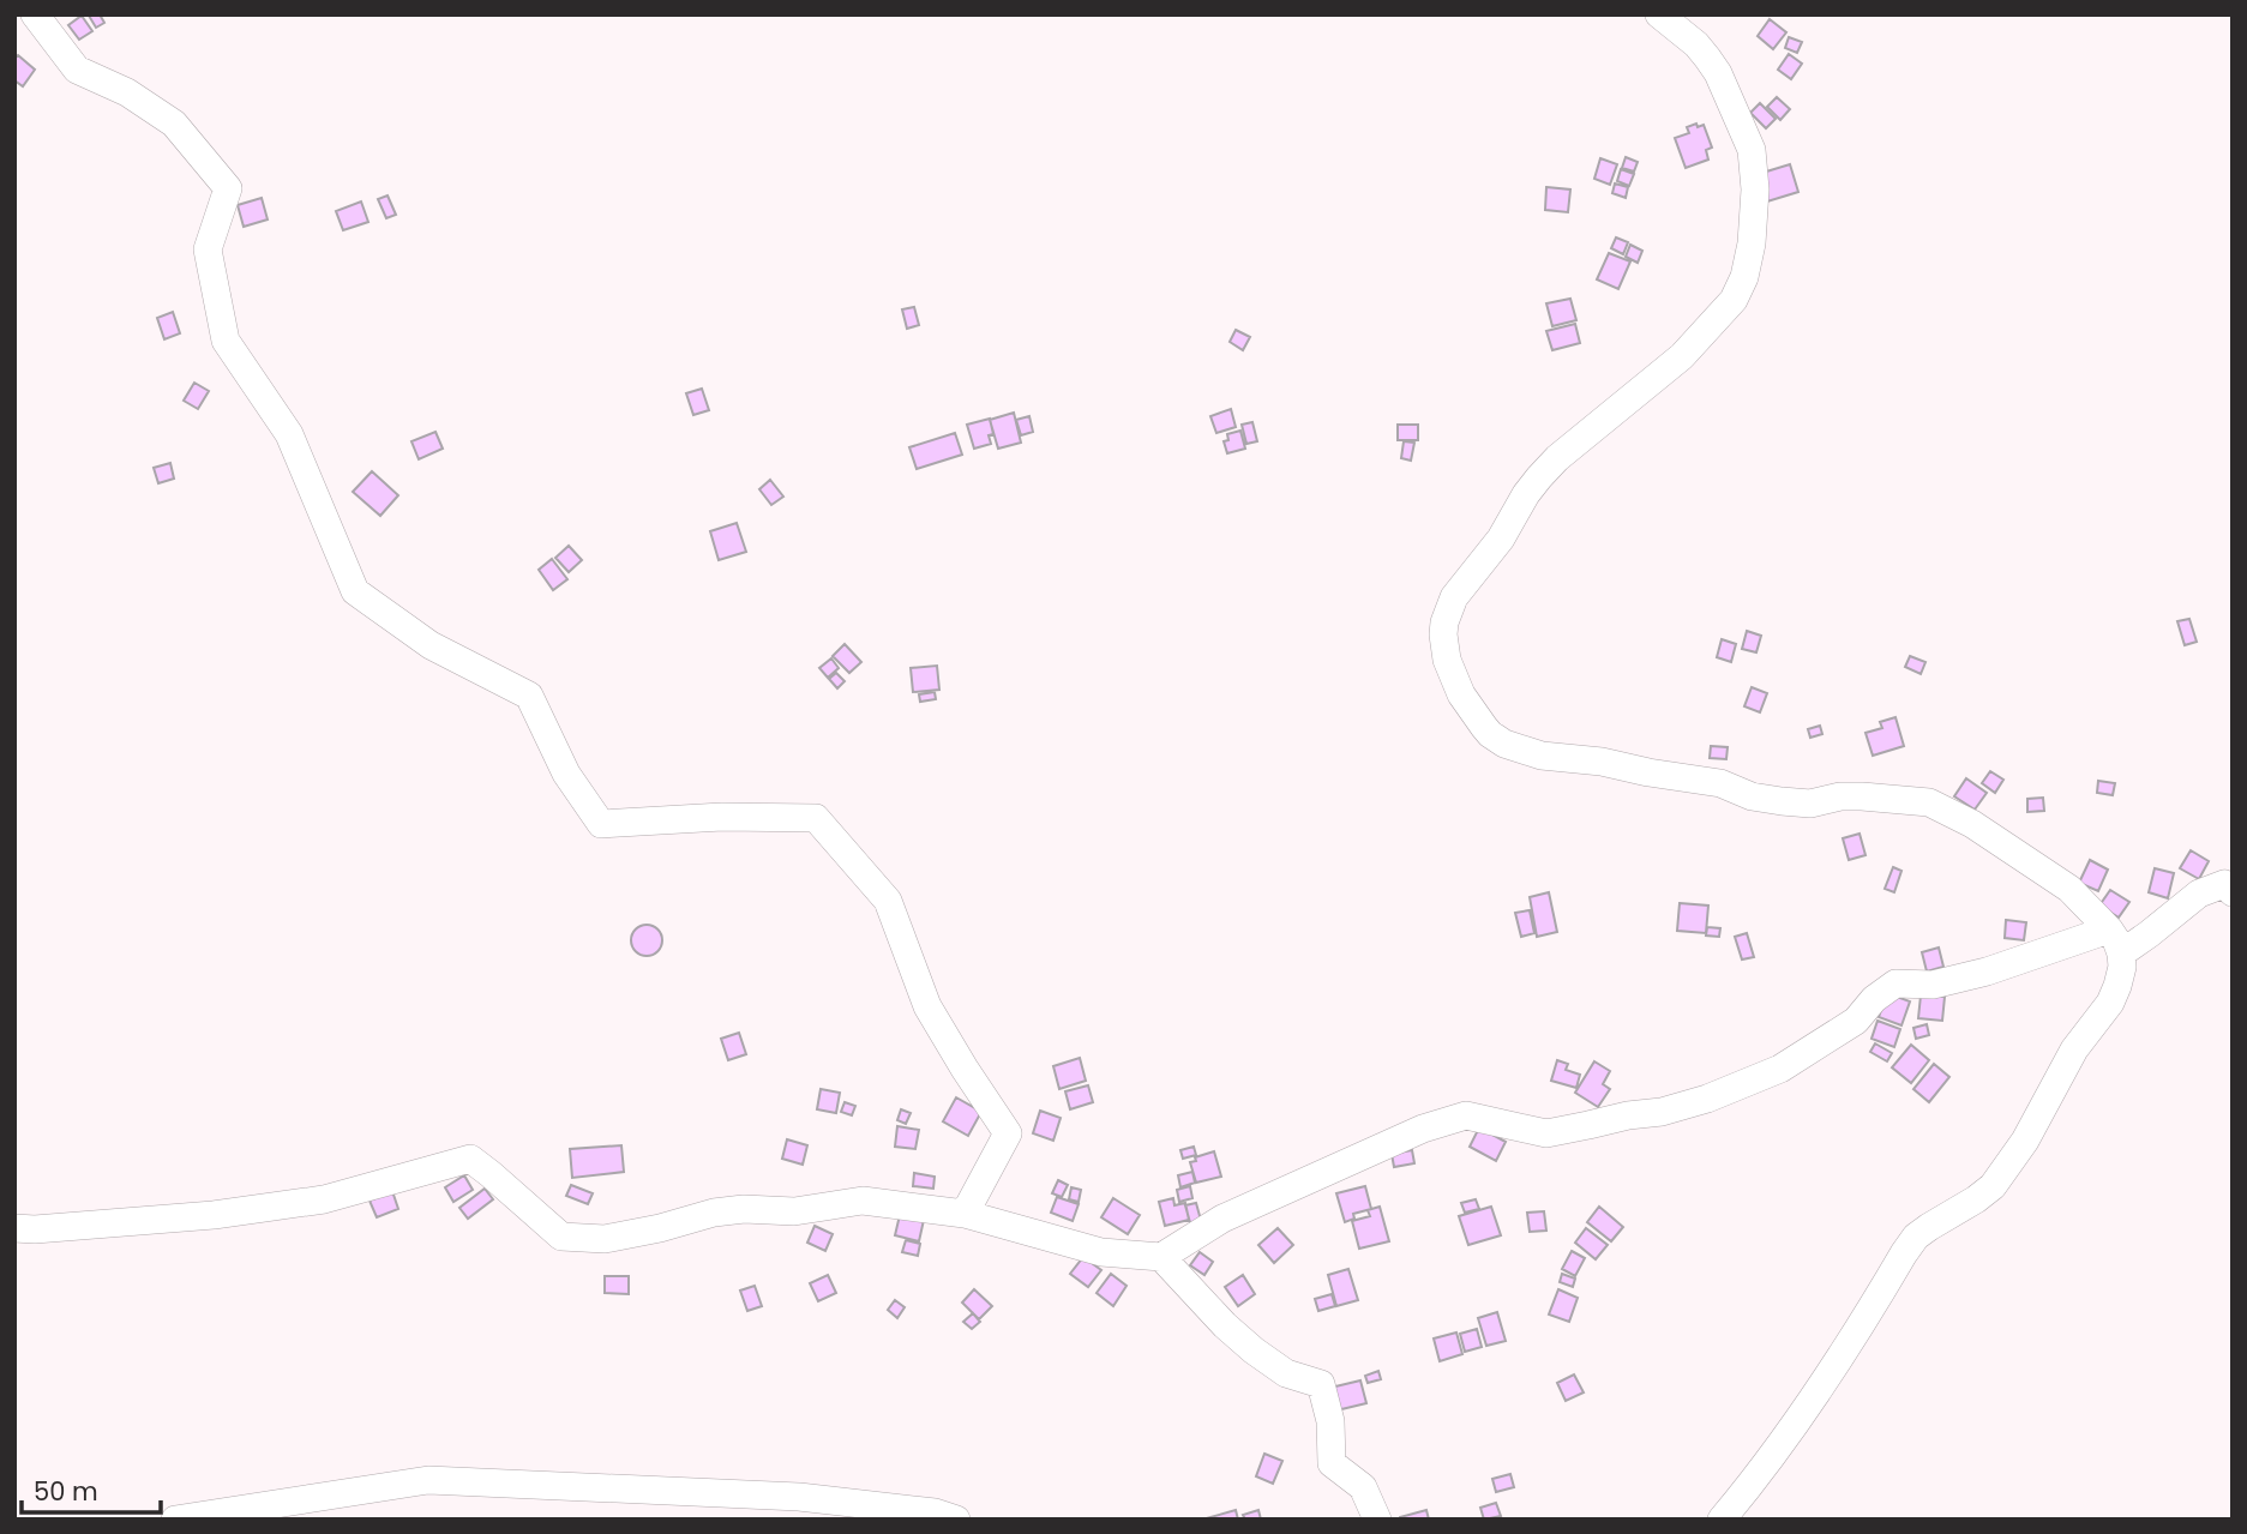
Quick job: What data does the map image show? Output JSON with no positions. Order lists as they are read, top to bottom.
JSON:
{
  "scale_bar": "50 m"
}
